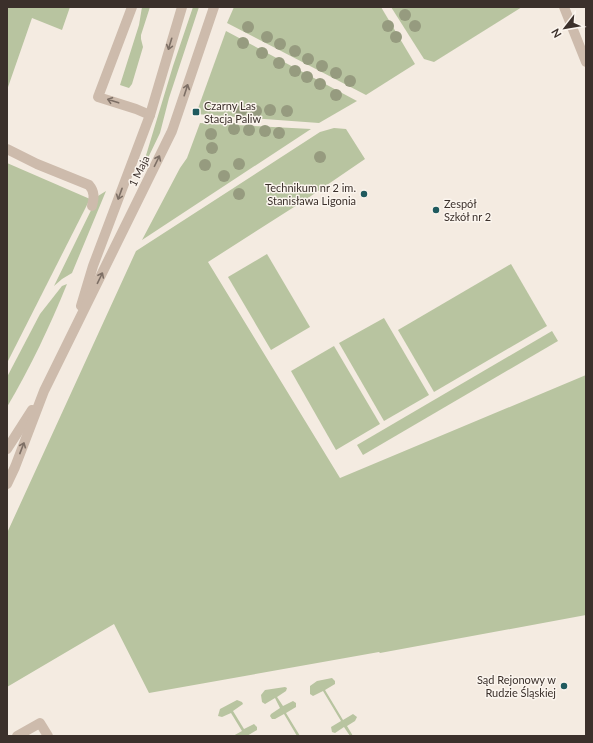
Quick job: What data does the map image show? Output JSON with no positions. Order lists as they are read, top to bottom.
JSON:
{
  "streets": {
    "street": ["1 Maja"]
  },
  "places": {
    "transit": ["Czarny Las Stacja Paliw"],
    "other": ["Technikum nr 2 im. Stanisława Ligonia", "Zespół Szkół nr 2", "Sąd Rejonowy w Rudzie Śląskiej"]
  },
  "north": "bottom left"
}
